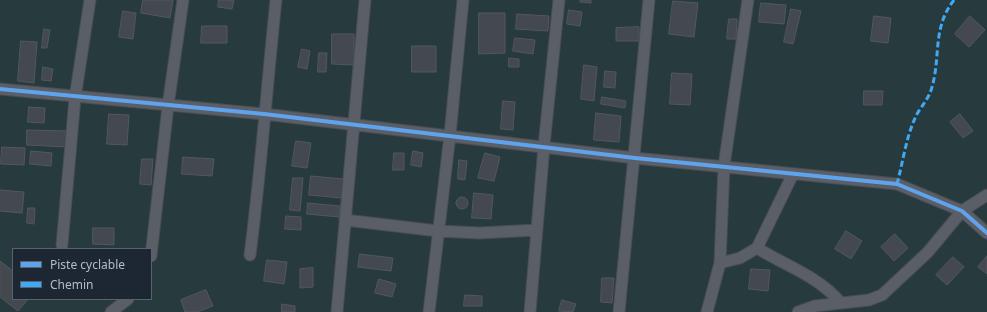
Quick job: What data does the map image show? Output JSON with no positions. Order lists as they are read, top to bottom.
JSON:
{
  "legend": ["Piste cyclable", "Chemin"]
}
